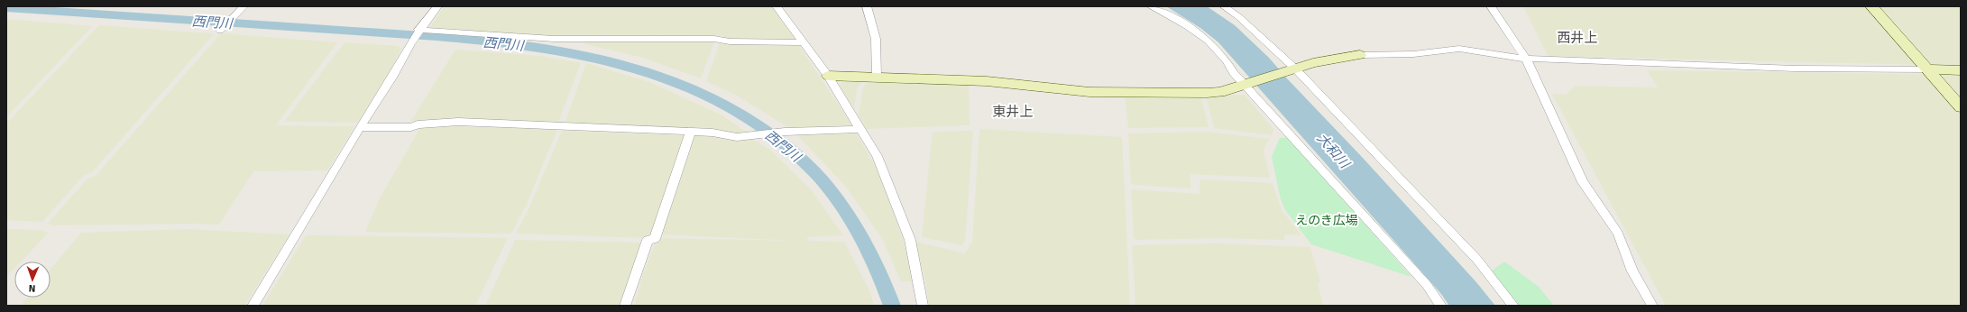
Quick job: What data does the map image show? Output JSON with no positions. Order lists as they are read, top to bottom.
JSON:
{
  "districts": ["西井上", "東井上"],
  "water": ["西門川", "大和川"],
  "parks": ["えのき広場"],
  "north": "bottom"
}
